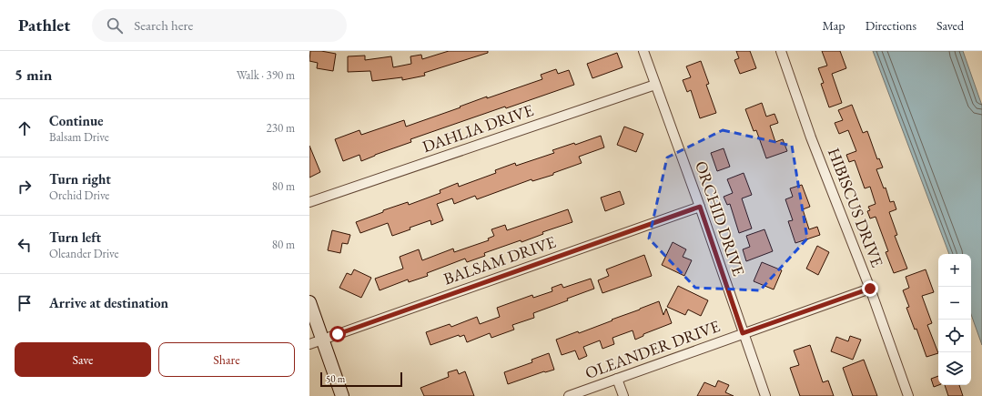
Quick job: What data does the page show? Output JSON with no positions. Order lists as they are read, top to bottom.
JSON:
{
  "streets": {
    "street": [
      "DAHLIA DRIVE",
      "HIBISCUS DRIVE",
      "ORCHID DRIVE",
      "BALSAM DRIVE",
      "OLEANDER DRIVE"
    ]
  },
  "crossings": [
    ["DAHLIA DRIVE", "ORCHID DRIVE"],
    ["HIBISCUS DRIVE", "OLEANDER DRIVE"],
    ["ORCHID DRIVE", "BALSAM DRIVE"],
    ["ORCHID DRIVE", "OLEANDER DRIVE"]
  ],
  "scale_bar": "50 m",
  "page": {
    "header": "Pathlet",
    "search": "Search here",
    "nav": ["Map", "Directions", "Saved"],
    "heading": ["5 min", "Walk · 390 m"],
    "list": [
      ["Continue", "Balsam Drive", "230 m"],
      ["Turn right", "Orchid Drive", "80 m"],
      ["Turn left", "Oleander Drive", "80 m"],
      "Arrive at destination"
    ],
    "map_buttons": ["+", "−"],
    "buttons": ["Save", "Share"],
    "scale": "50 m"
  }
}
